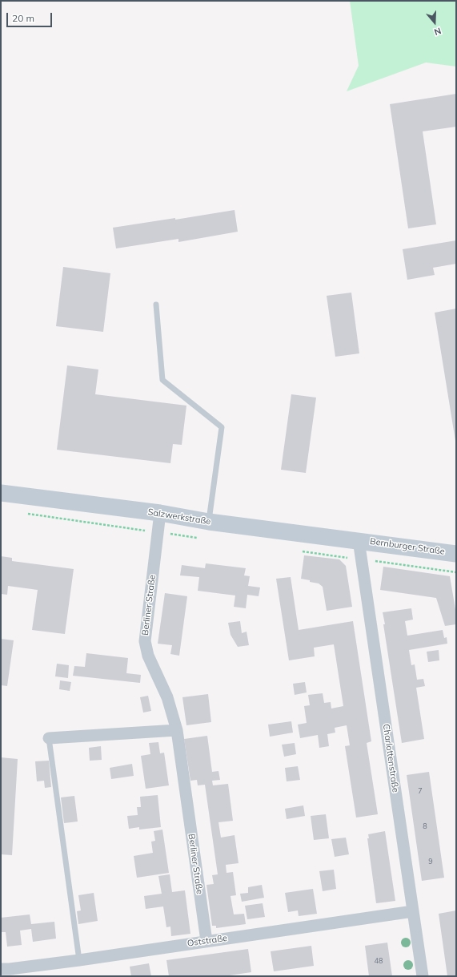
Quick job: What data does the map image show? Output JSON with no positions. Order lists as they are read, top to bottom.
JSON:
{
  "streets": {
    "main road": ["Salzwerkstraße", "Bernburger Straße"],
    "street": ["Berliner Straße", "Charlottenstraße", "Oststraße"]
  },
  "crossings": [
    ["Salzwerkstraße", "Bernburger Straße"],
    ["Salzwerkstraße", "Berliner Straße"],
    ["Salzwerkstraße", "Charlottenstraße"],
    ["Bernburger Straße", "Charlottenstraße"],
    ["Berliner Straße", "Oststraße"],
    ["Charlottenstraße", "Oststraße"]
  ],
  "house_numbers": [
    "7",
    "8",
    "9",
    "48"
  ],
  "scale_bar": "20 m",
  "north": "bottom"
}
